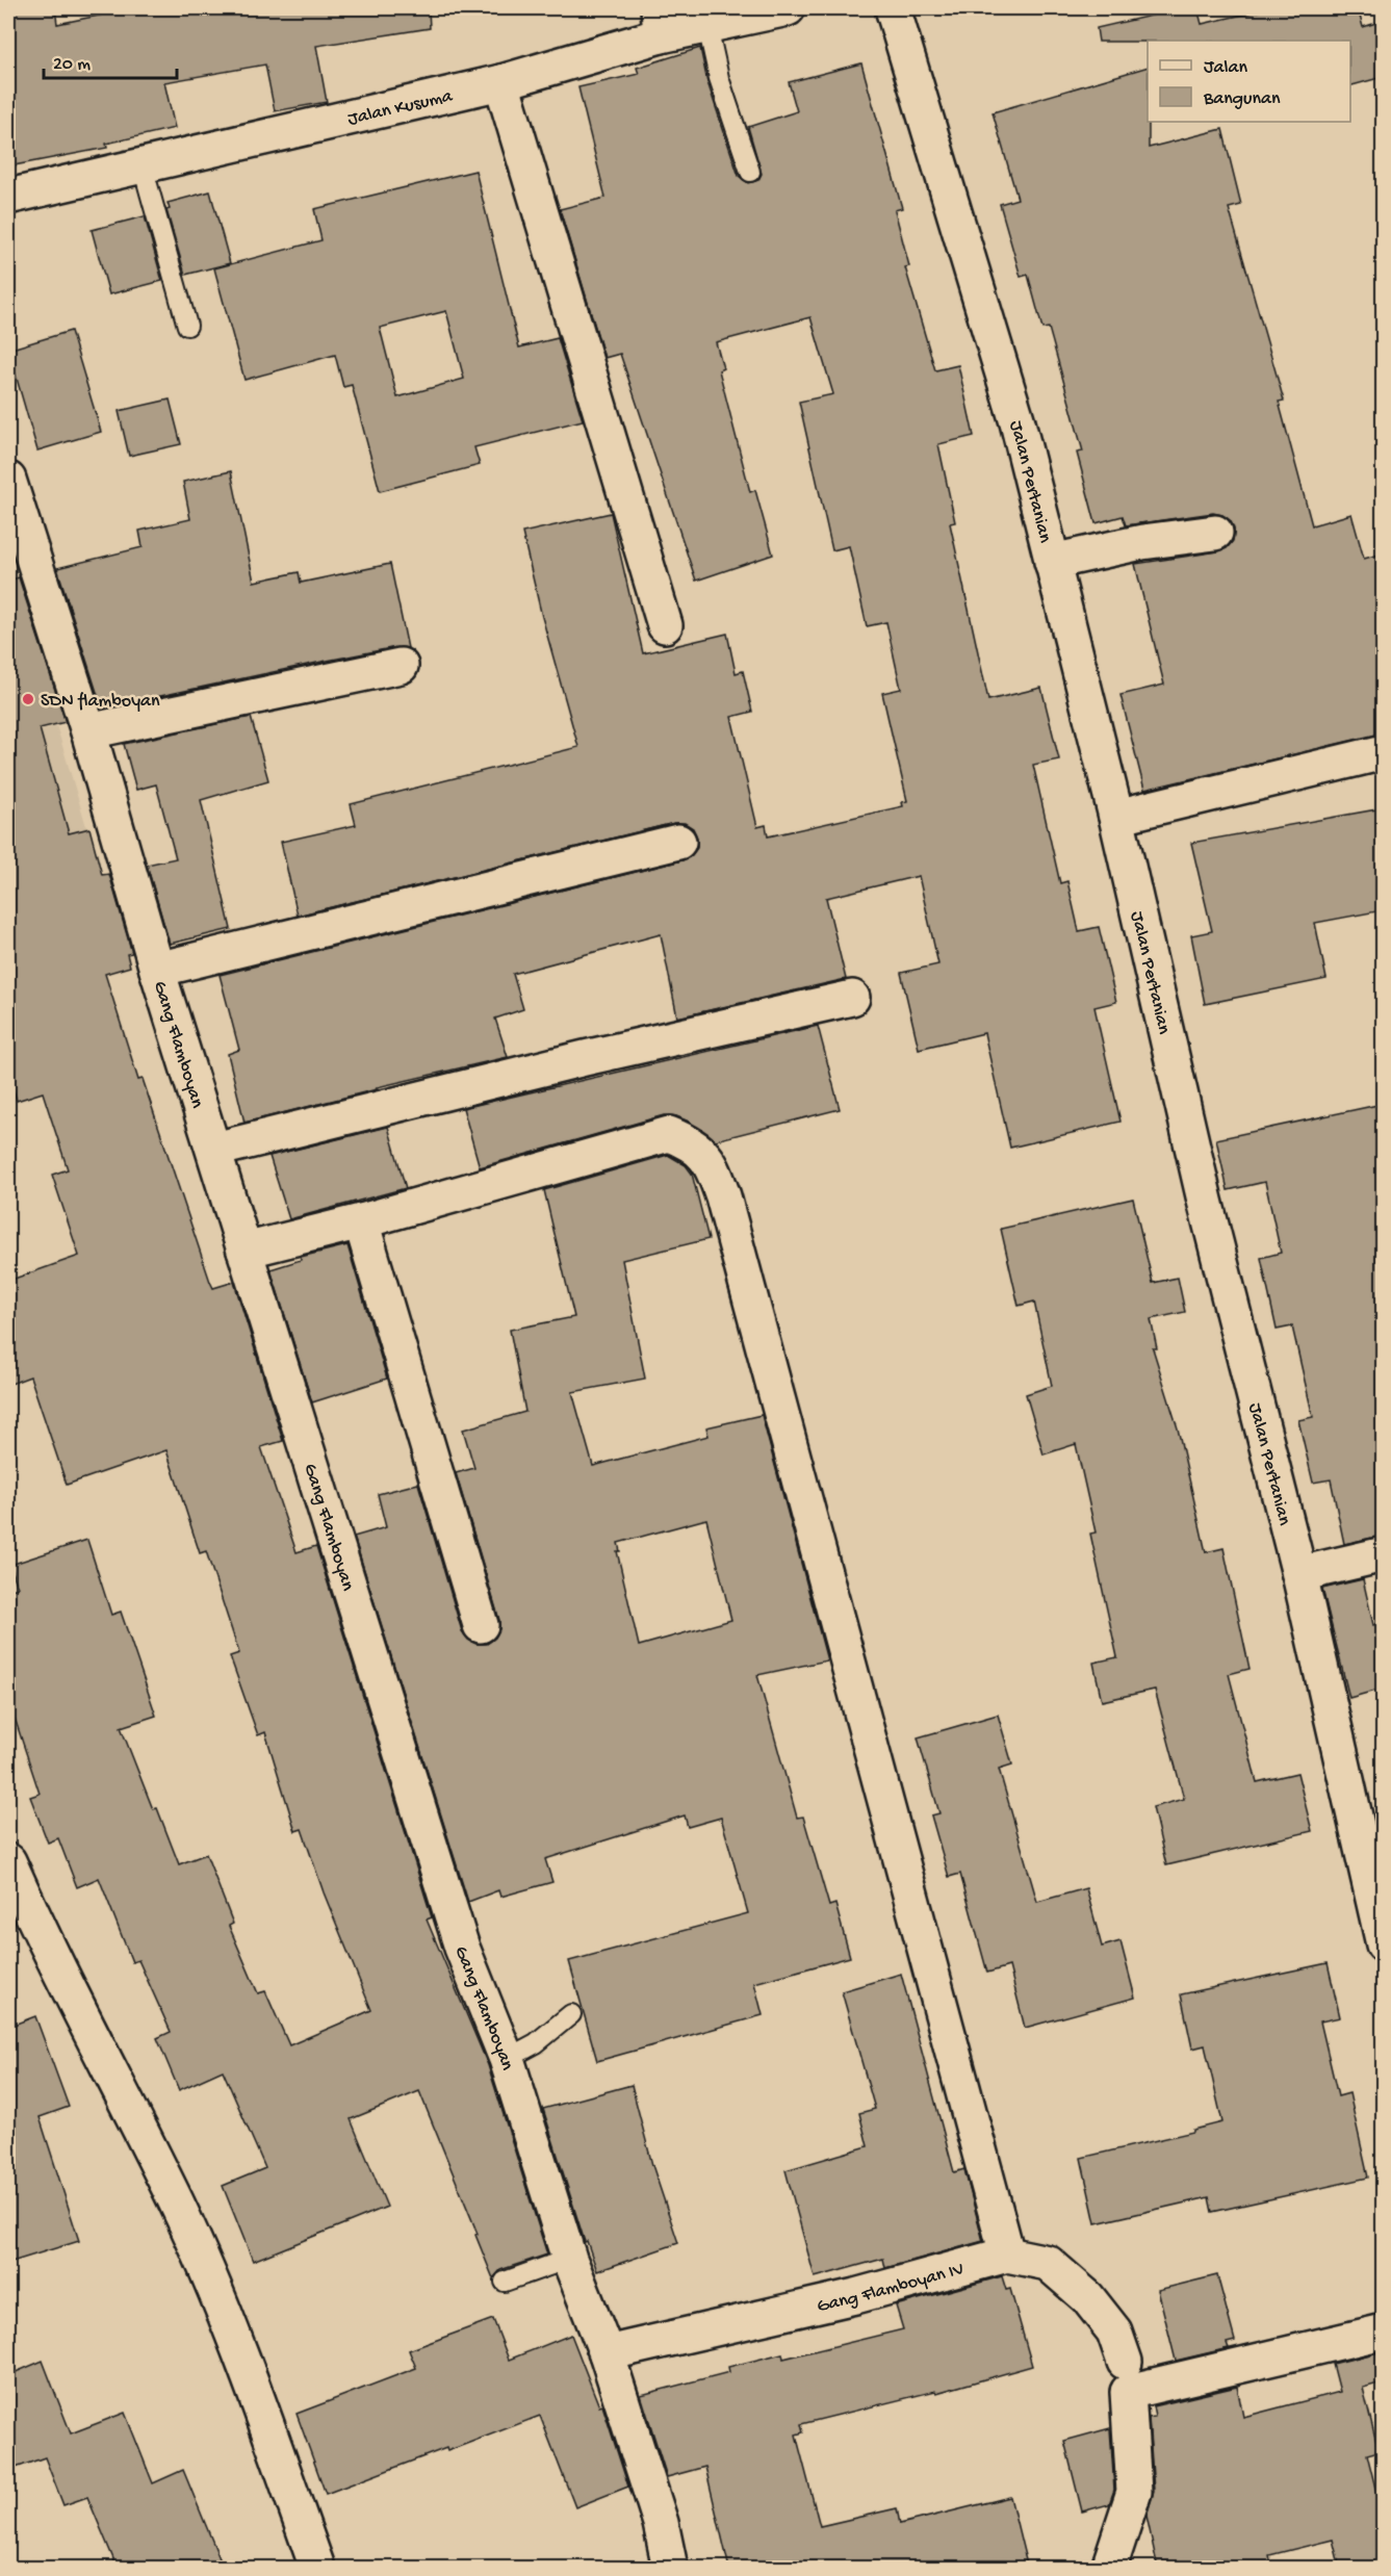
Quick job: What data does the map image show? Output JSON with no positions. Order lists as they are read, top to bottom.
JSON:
{
  "streets": {
    "street": [
      "Jalan Kusuma",
      "Jalan Pertanian",
      "Gang Flamboyan",
      "Gang Flamboyan IV"
    ]
  },
  "crossings": [
    ["Gang Flamboyan", "Gang Flamboyan IV"]
  ],
  "places": ["SDN flamboyan"],
  "legend": ["Jalan", "Bangunan"],
  "scale_bar": "20 m"
}
